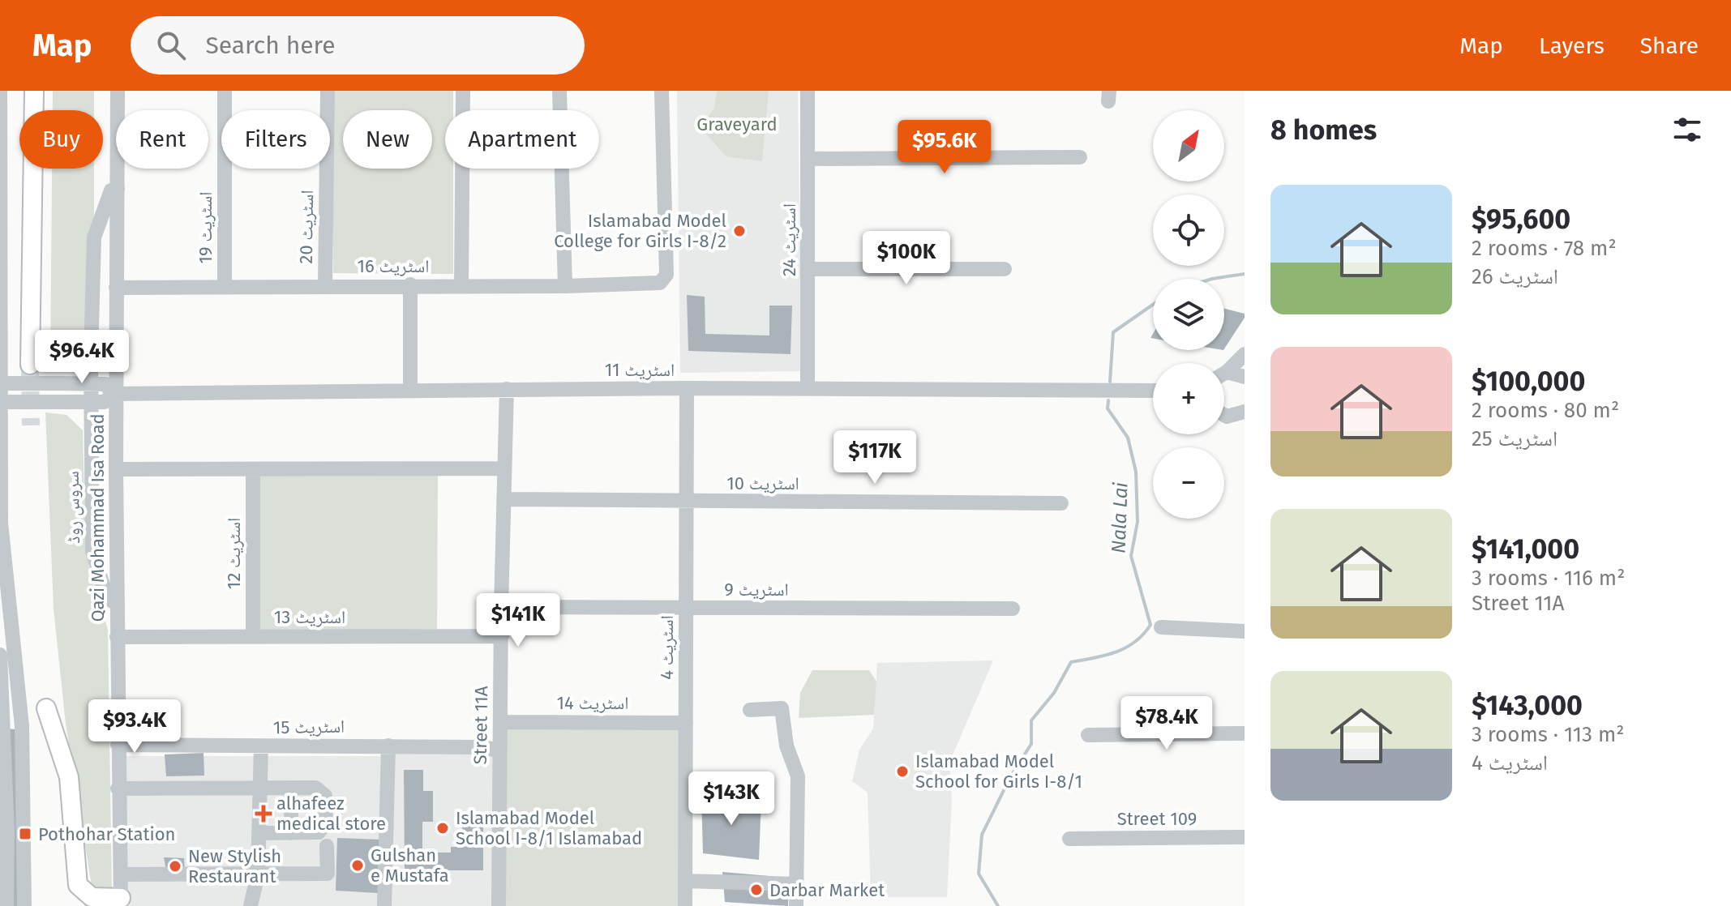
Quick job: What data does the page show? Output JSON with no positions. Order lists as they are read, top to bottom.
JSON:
{
  "streets": {
    "street": [
      "اسٹریٹ 20",
      "اسٹریٹ 19",
      "اسٹریٹ 24",
      "اسٹریٹ 16",
      "اسٹریٹ 11",
      "اسٹریٹ 10",
      "سروس روڈ",
      "Qazi Mohammad Isa Road",
      "اسٹریٹ 12",
      "اسٹریٹ 9",
      "اسٹریٹ 13",
      "اسٹریٹ 4",
      "اسٹریٹ 14",
      "Street 11A",
      "اسٹریٹ 15",
      "Street 109"
    ]
  },
  "crossings": [
    ["اسٹریٹ 20", "اسٹریٹ 16"],
    ["اسٹریٹ 19", "اسٹریٹ 16"],
    ["اسٹریٹ 24", "اسٹریٹ 11"],
    ["اسٹریٹ 16", "Qazi Mohammad Isa Road"],
    ["اسٹریٹ 11", "Qazi Mohammad Isa Road"],
    ["اسٹریٹ 11", "اسٹریٹ 4"],
    ["اسٹریٹ 11", "Street 11A"],
    ["اسٹریٹ 10", "اسٹریٹ 4"],
    ["اسٹریٹ 10", "Street 11A"],
    ["سروس روڈ", "Qazi Mohammad Isa Road"],
    ["Qazi Mohammad Isa Road", "اسٹریٹ 13"],
    ["Qazi Mohammad Isa Road", "اسٹریٹ 15"],
    ["اسٹریٹ 12", "اسٹریٹ 13"],
    ["اسٹریٹ 9", "اسٹریٹ 4"],
    ["اسٹریٹ 9", "Street 11A"],
    ["اسٹریٹ 13", "Street 11A"],
    ["اسٹریٹ 4", "اسٹریٹ 14"],
    ["اسٹریٹ 14", "Street 11A"],
    ["Street 11A", "اسٹریٹ 15"]
  ],
  "water": ["Nala Lai"],
  "parks": ["Graveyard"],
  "places": {
    "other": [
      "Islamabad Model College for Girls I-8/2",
      "Islamabad Model School for Girls I-8/1",
      "Islamabad Model School I-8/1 Islamabad",
      "Gulshan e Mustafa",
      "New Stylish Restaurant",
      "Darbar Market"
    ],
    "health": ["alhafeez medical store"],
    "transit": ["Pothohar Station"]
  },
  "north": "top right",
  "page": {
    "header": "Map",
    "search": "Search here",
    "nav": ["Map", "Layers", "Share"],
    "heading": "8 homes",
    "map_buttons": ["+", "−"],
    "chip": [
      "Buy",
      "Rent",
      "Filters",
      "New",
      "Apartment"
    ],
    "price": [
      "$95.6K",
      "$100K",
      "$96.4K",
      "$117K",
      "$141K",
      "$78.4K",
      "$93.4K",
      "$143K"
    ],
    "list": [
      {
        "name": "$95,600",
        "note": "2 rooms · 78 m² · اسٹریٹ 26"
      },
      {
        "name": "$100,000",
        "note": "2 rooms · 80 m² · اسٹریٹ 25"
      },
      {
        "name": "$141,000",
        "note": "3 rooms · 116 m² · Street 11A"
      },
      {
        "name": "$143,000",
        "note": "3 rooms · 113 m² · اسٹریٹ 4"
      }
    ]
  }
}
